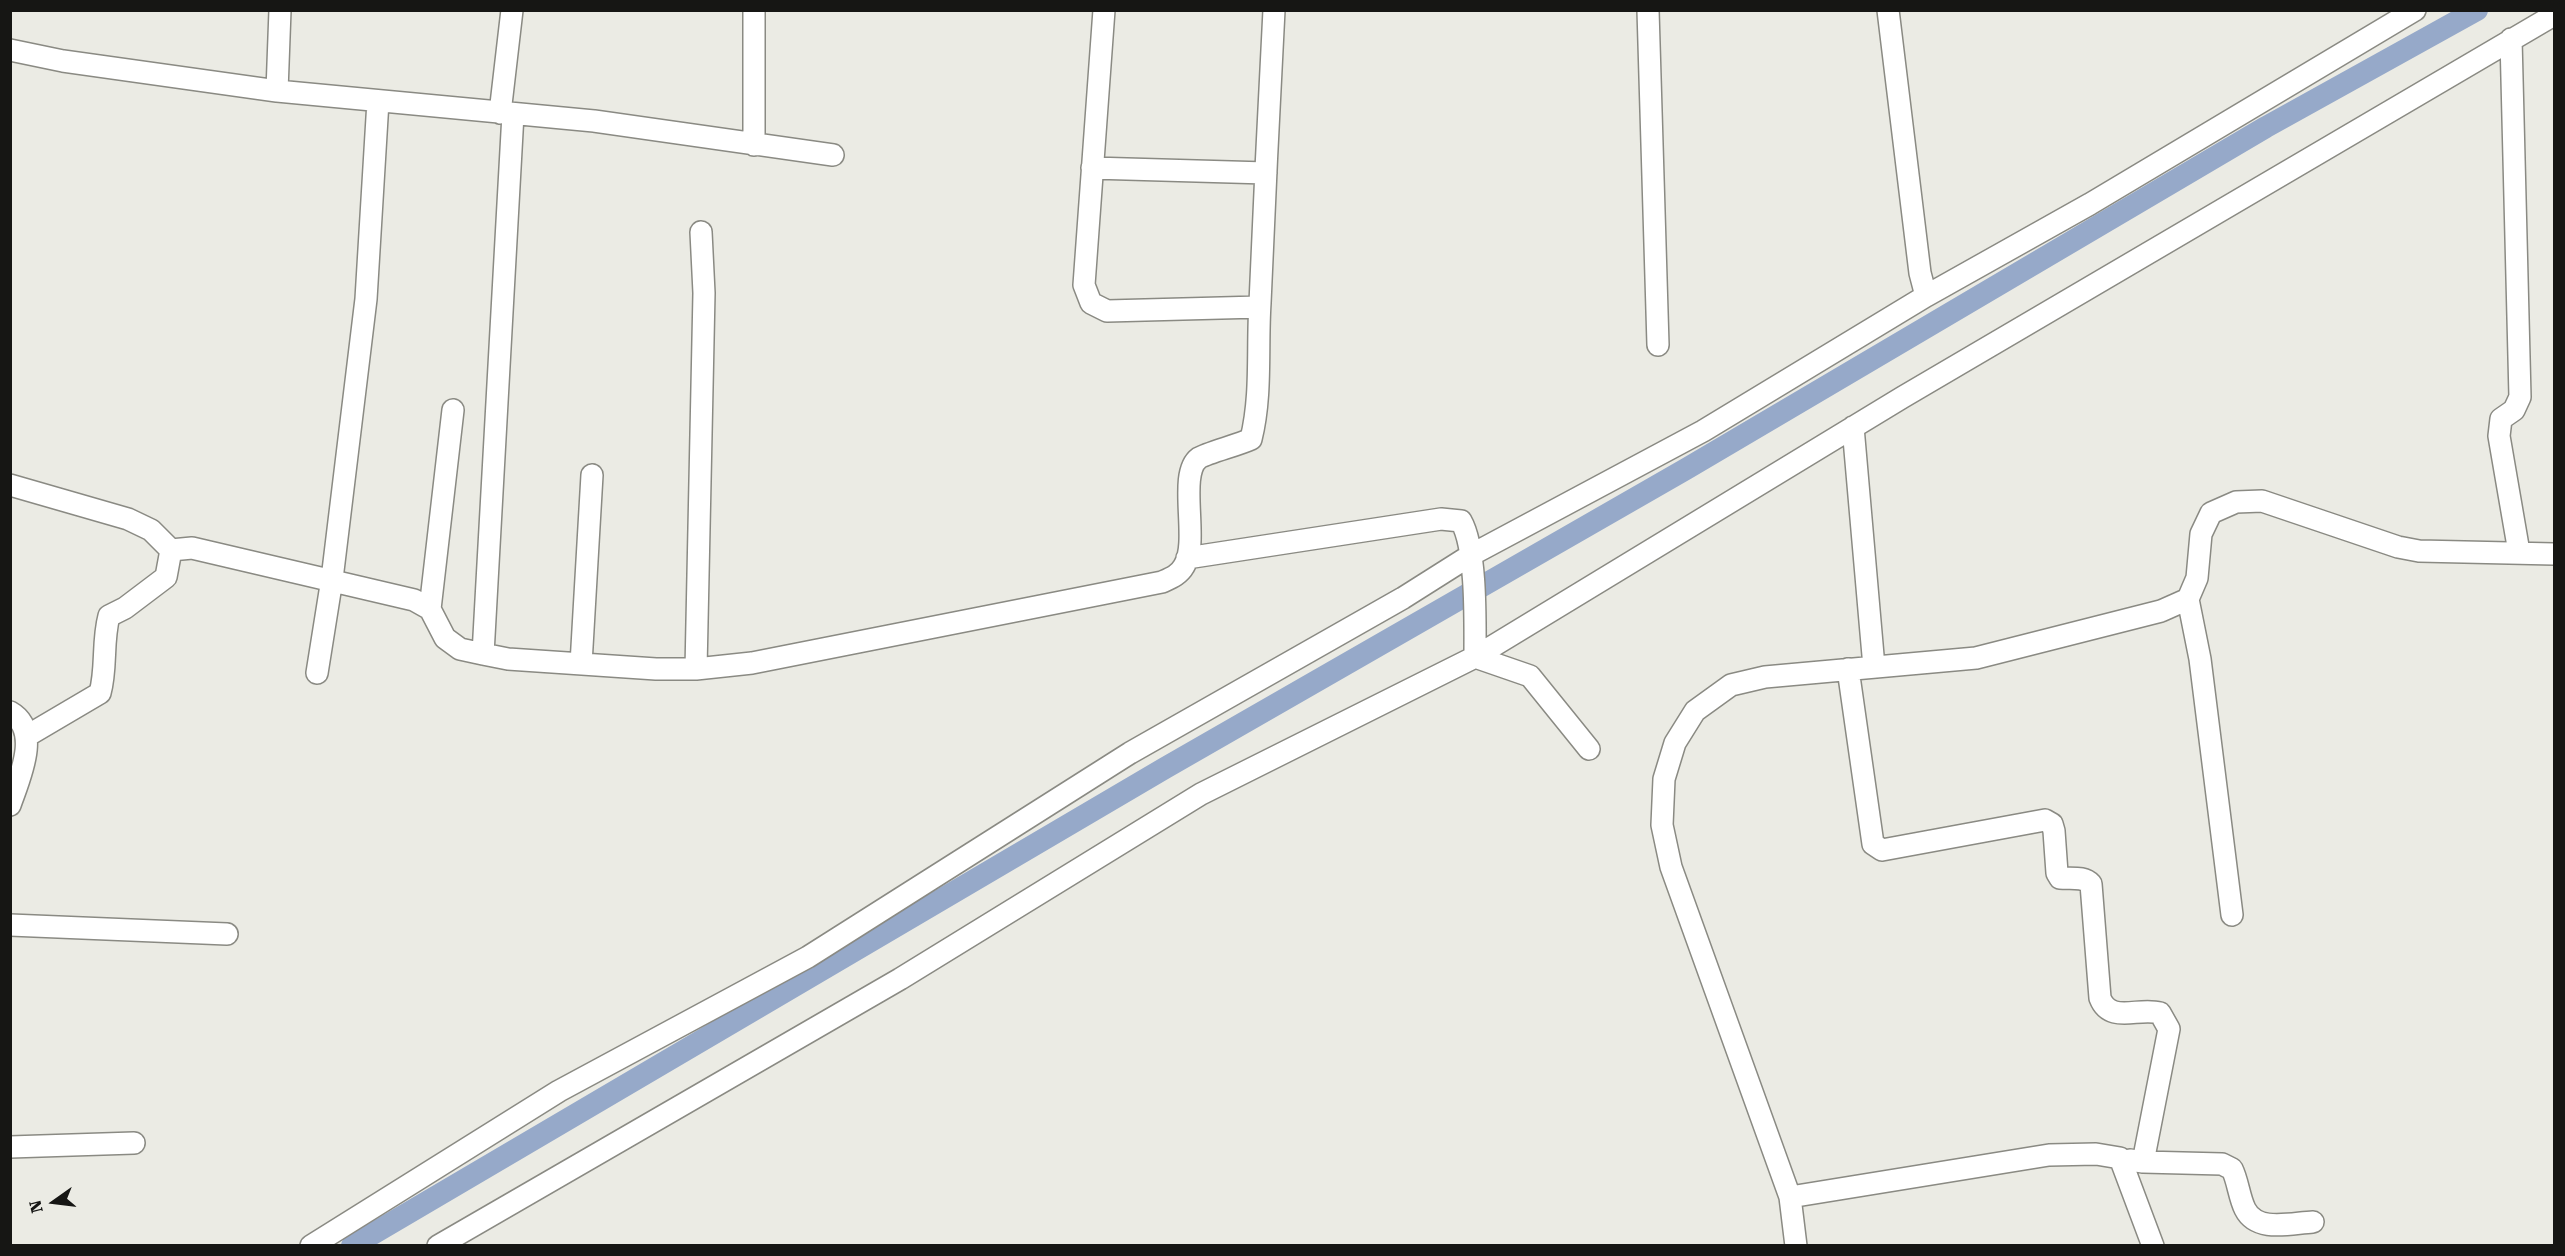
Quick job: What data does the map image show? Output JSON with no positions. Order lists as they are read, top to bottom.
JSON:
{
  "north": "left"
}
